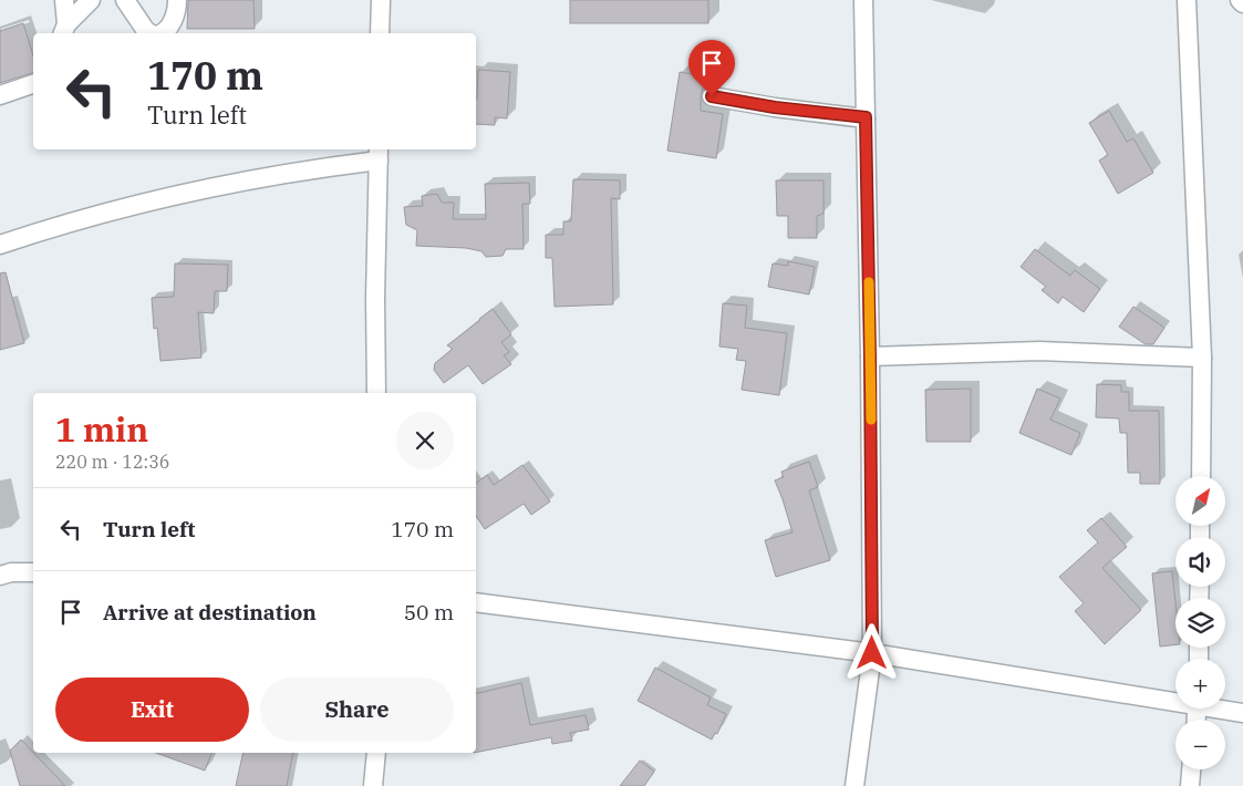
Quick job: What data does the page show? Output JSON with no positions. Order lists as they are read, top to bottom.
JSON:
{
  "north": "top right",
  "page": {
    "turn": ["170 m", "Turn left"],
    "heading": ["1 min", "220 m · 12:36"],
    "map_buttons": ["+", "−"],
    "list": [
      {
        "name": "Turn left",
        "value": "170 m"
      },
      {
        "name": "Arrive at destination",
        "value": "50 m"
      }
    ],
    "buttons": ["Exit", "Share"]
  }
}
